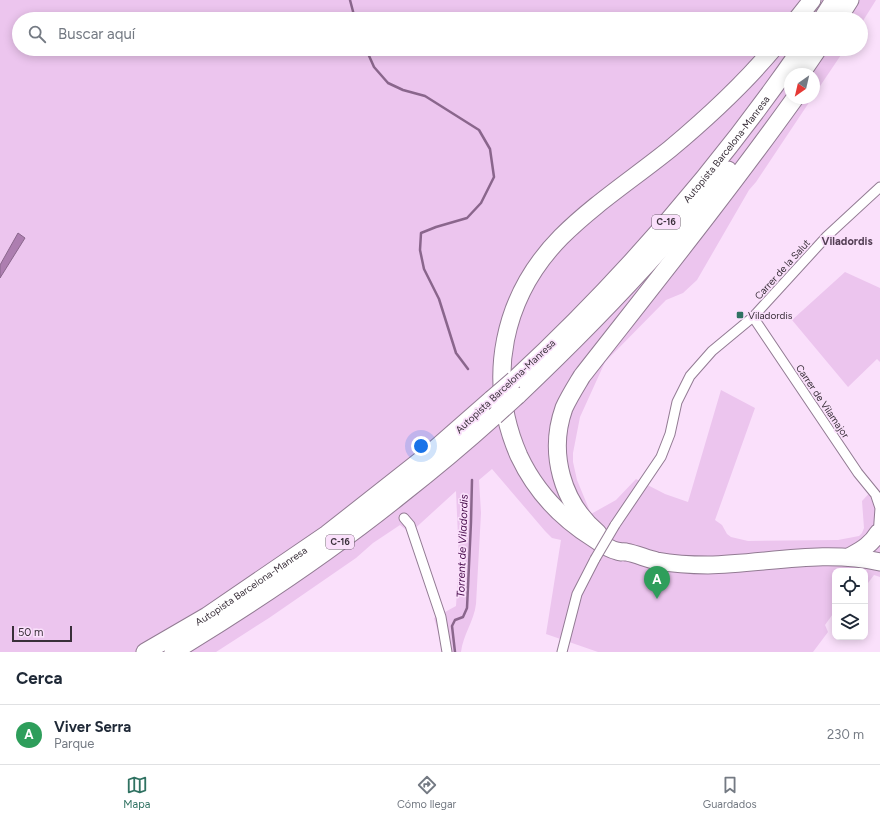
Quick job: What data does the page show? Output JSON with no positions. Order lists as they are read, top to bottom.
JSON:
{
  "streets": {
    "highway": ["Autopista Barcelona-Manresa", "C-16"],
    "street": ["Carrer de la Salut", "Carrer de Vilamajor"]
  },
  "crossings": [
    ["Carrer de la Salut", "Carrer de Vilamajor"]
  ],
  "districts": ["Viladordis"],
  "water": ["Torrent de Viladordis"],
  "places": {
    "transit": ["Viladordis"]
  },
  "scale_bar": "50 m",
  "north": "bottom left",
  "page": {
    "search": "Buscar aquí",
    "pins": "A",
    "scale": "50 m",
    "heading": "Cerca",
    "list": [
      {
        "mark": "A",
        "name": "Viver Serra",
        "note": "Parque",
        "value": "230 m"
      }
    ],
    "nav": ["Mapa", "Cómo llegar", "Guardados"]
  }
}
